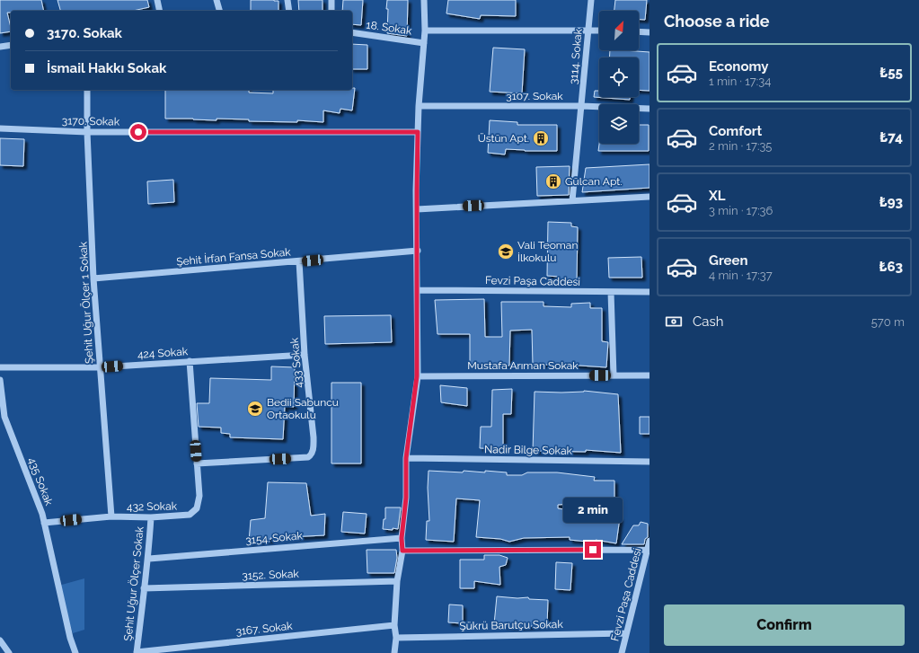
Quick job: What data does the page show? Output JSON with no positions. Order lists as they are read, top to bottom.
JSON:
{
  "streets": {
    "street": [
      "18. Sokak",
      "3114. Sokak",
      "3107. Sokak",
      "3170. Sokak",
      "Şehit İrfan Fansa Sokak",
      "Fevzi Paşa Caddesi",
      "Şehit Uğur Ölçer 1 Sokak",
      "424 Sokak",
      "433 Sokak",
      "Mustafa Arıman Sokak",
      "Nadir Bilge Sokak",
      "435 Sokak",
      "432 Sokak",
      "3154. Sokak",
      "3152. Sokak",
      "Şehit Uğur Ölçer Sokak",
      "Şükrü Barutçu Sokak",
      "3167. Sokak"
    ]
  },
  "crossings": [
    ["3114. Sokak", "3107. Sokak"],
    ["3170. Sokak", "Şehit Uğur Ölçer 1 Sokak"],
    ["Şehit İrfan Fansa Sokak", "Şehit Uğur Ölçer 1 Sokak"],
    ["Şehit İrfan Fansa Sokak", "433 Sokak"],
    ["Fevzi Paşa Caddesi", "Şükrü Barutçu Sokak"],
    ["Şehit Uğur Ölçer 1 Sokak", "424 Sokak"],
    ["Şehit Uğur Ölçer 1 Sokak", "432 Sokak"],
    ["424 Sokak", "433 Sokak"],
    ["424 Sokak", "432 Sokak"],
    ["433 Sokak", "432 Sokak"],
    ["435 Sokak", "432 Sokak"],
    ["432 Sokak", "Şehit Uğur Ölçer Sokak"],
    ["3154. Sokak", "Şehit Uğur Ölçer Sokak"],
    ["3152. Sokak", "Şehit Uğur Ölçer Sokak"],
    ["Şehit Uğur Ölçer Sokak", "3167. Sokak"]
  ],
  "places": {
    "building": ["Üstün Apt.", "Gülcan Apt."],
    "school or university": ["Vali Teoman İlkokulu", "Bedii Sabuncu Ortaokulu"]
  },
  "north": "top right",
  "page": {
    "heading": "Choose a ride",
    "banner": ["3170. Sokak", "İsmail Hakkı Sokak"],
    "list": [
      {
        "name": "Economy",
        "note": "1 min · 17:34",
        "value": "₺55"
      },
      {
        "name": "Comfort",
        "note": "2 min · 17:35",
        "value": "₺74"
      },
      {
        "name": "XL",
        "note": "3 min · 17:36",
        "value": "₺93"
      },
      {
        "name": "Green",
        "note": "4 min · 17:37",
        "value": "₺63"
      }
    ],
    "pay": ["Cash", "570 m"],
    "bubble": "2 min",
    "buttons": "Confirm"
  }
}
